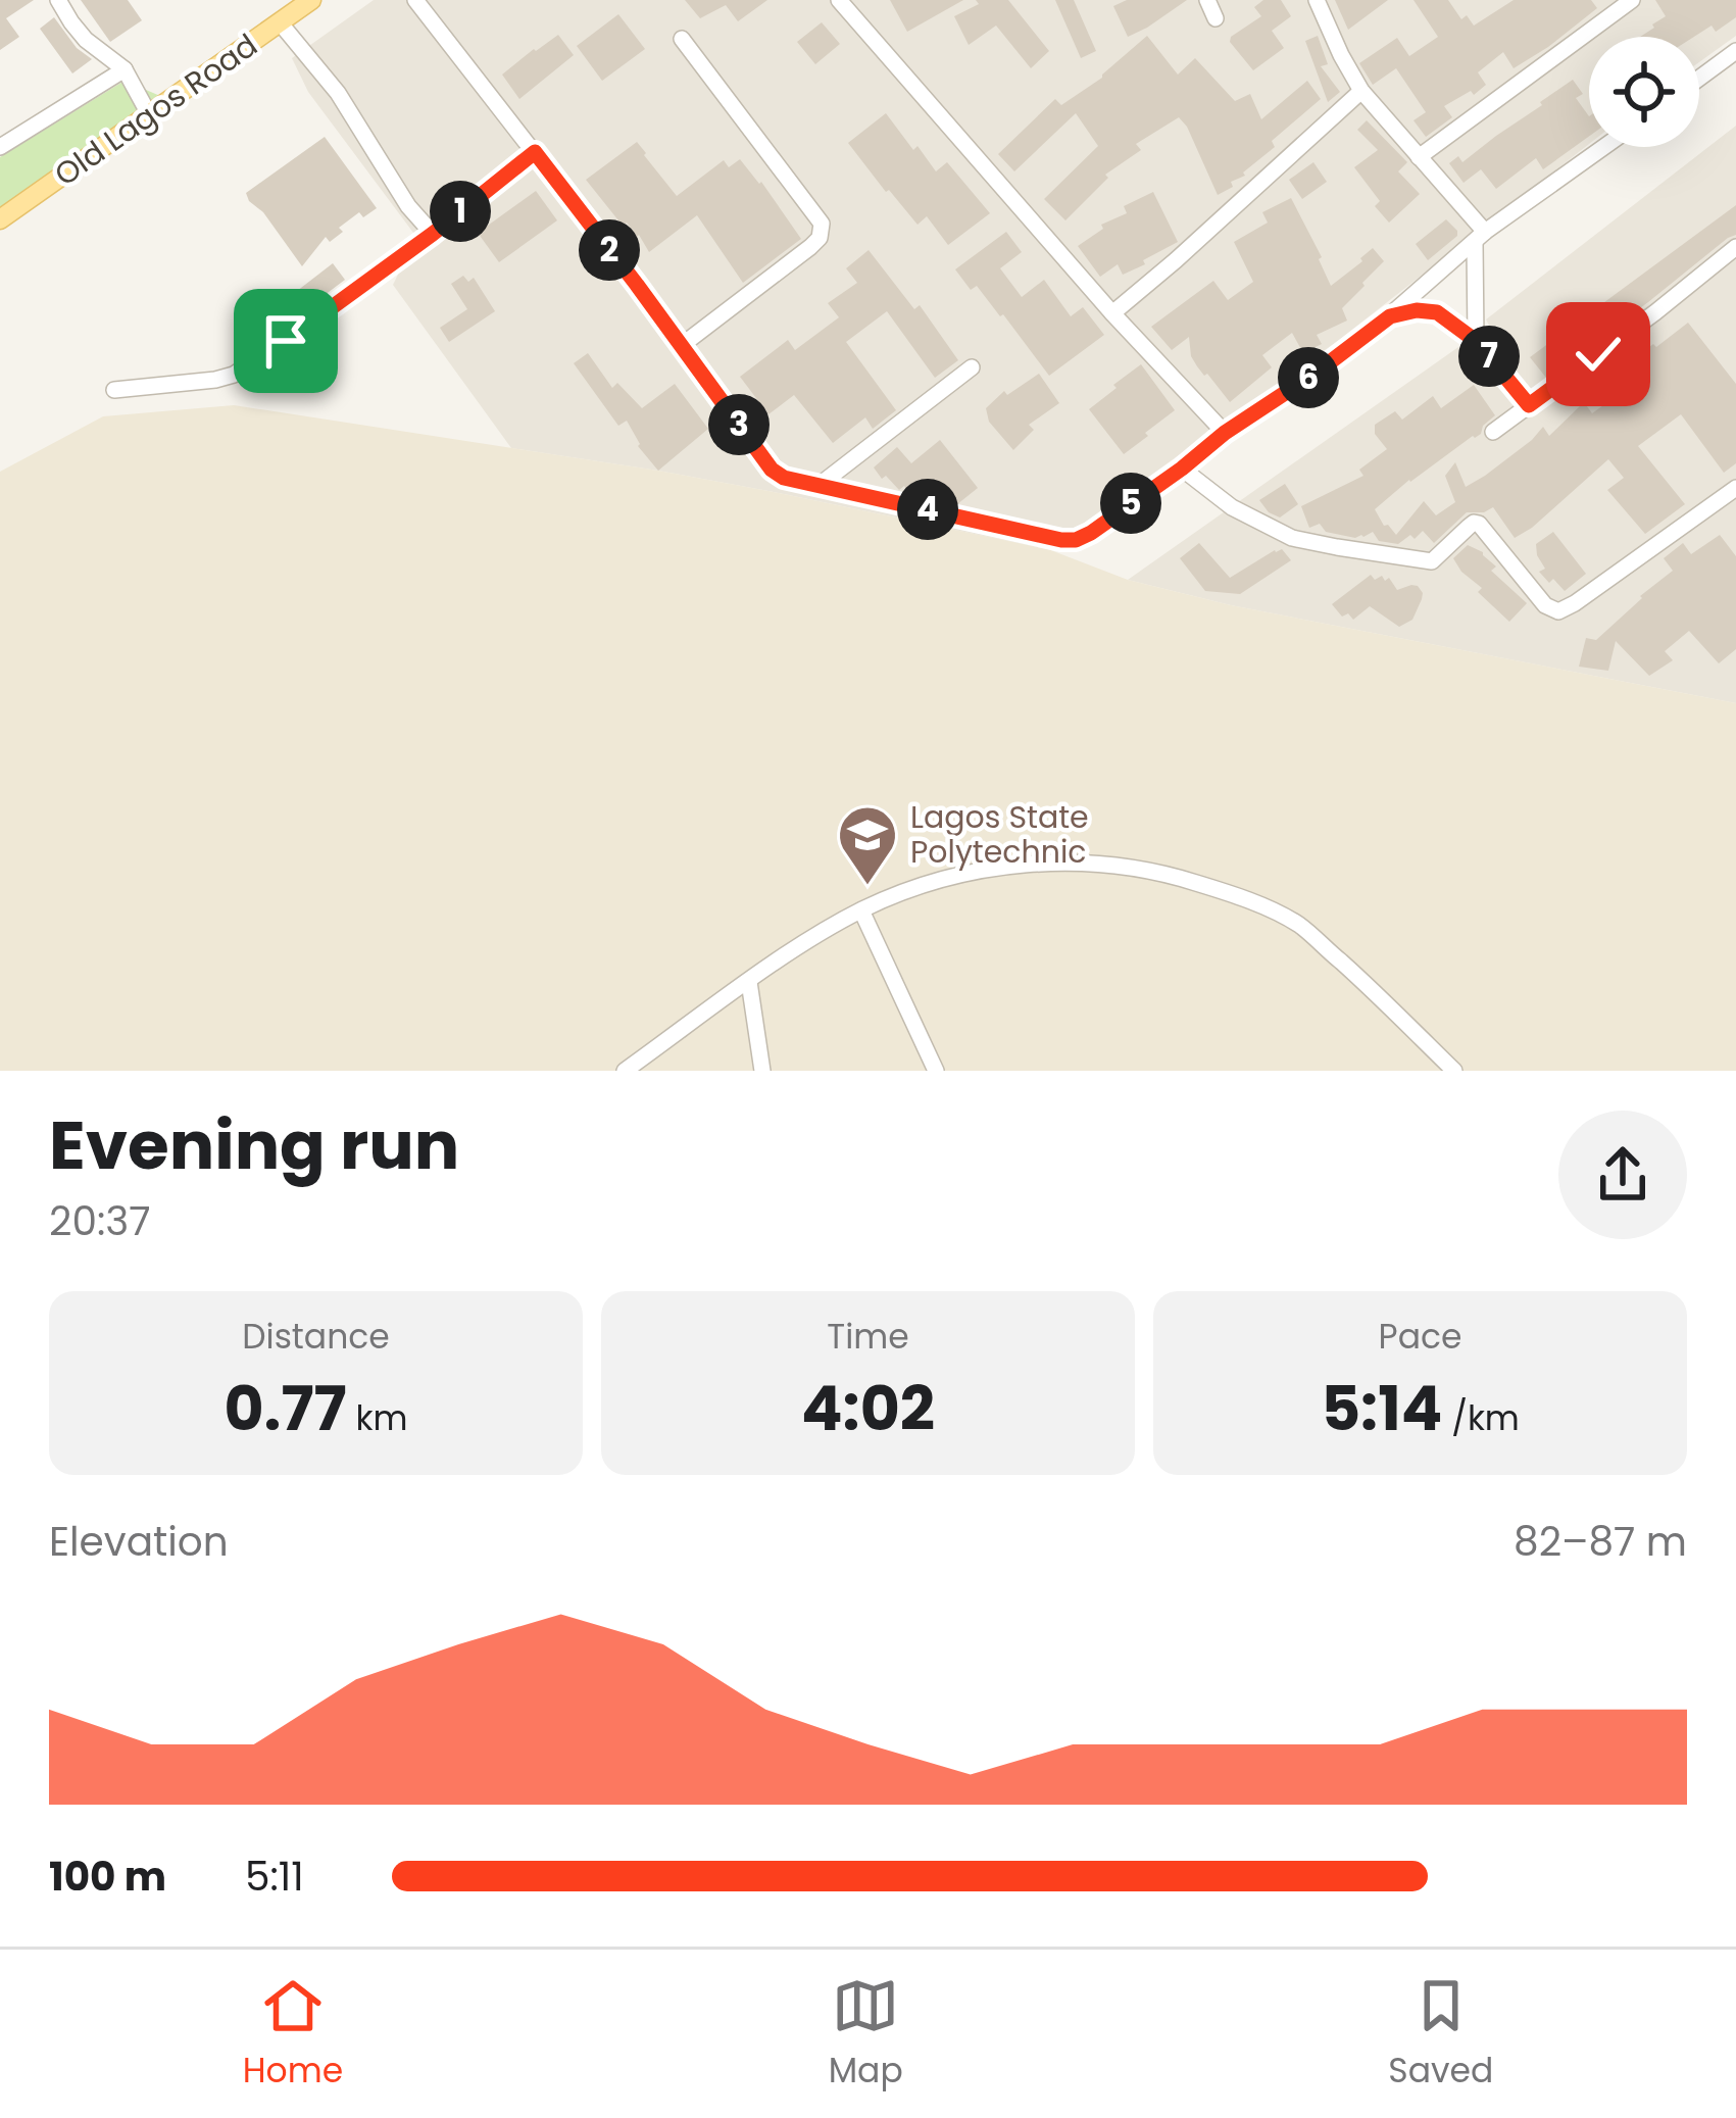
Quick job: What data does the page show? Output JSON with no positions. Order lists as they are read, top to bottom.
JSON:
{
  "streets": {
    "main road": ["Old Lagos Road"]
  },
  "places": {
    "school or university": ["Lagos State Polytechnic"]
  },
  "page": {
    "pins": [
      "1",
      "2",
      "7",
      "6",
      "3",
      "5",
      "4"
    ],
    "heading": ["Evening run", "20:37"],
    "stats": [
      ["Distance", "0.77 km"],
      ["Time", "4:02"],
      ["Pace", "5:14 /km"]
    ],
    "chart": ["Elevation", "82–87 m"],
    "list": [
      {
        "name": "100 m",
        "note": "5:11"
      }
    ],
    "tabs": ["Home", "Map", "Saved"]
  }
}
